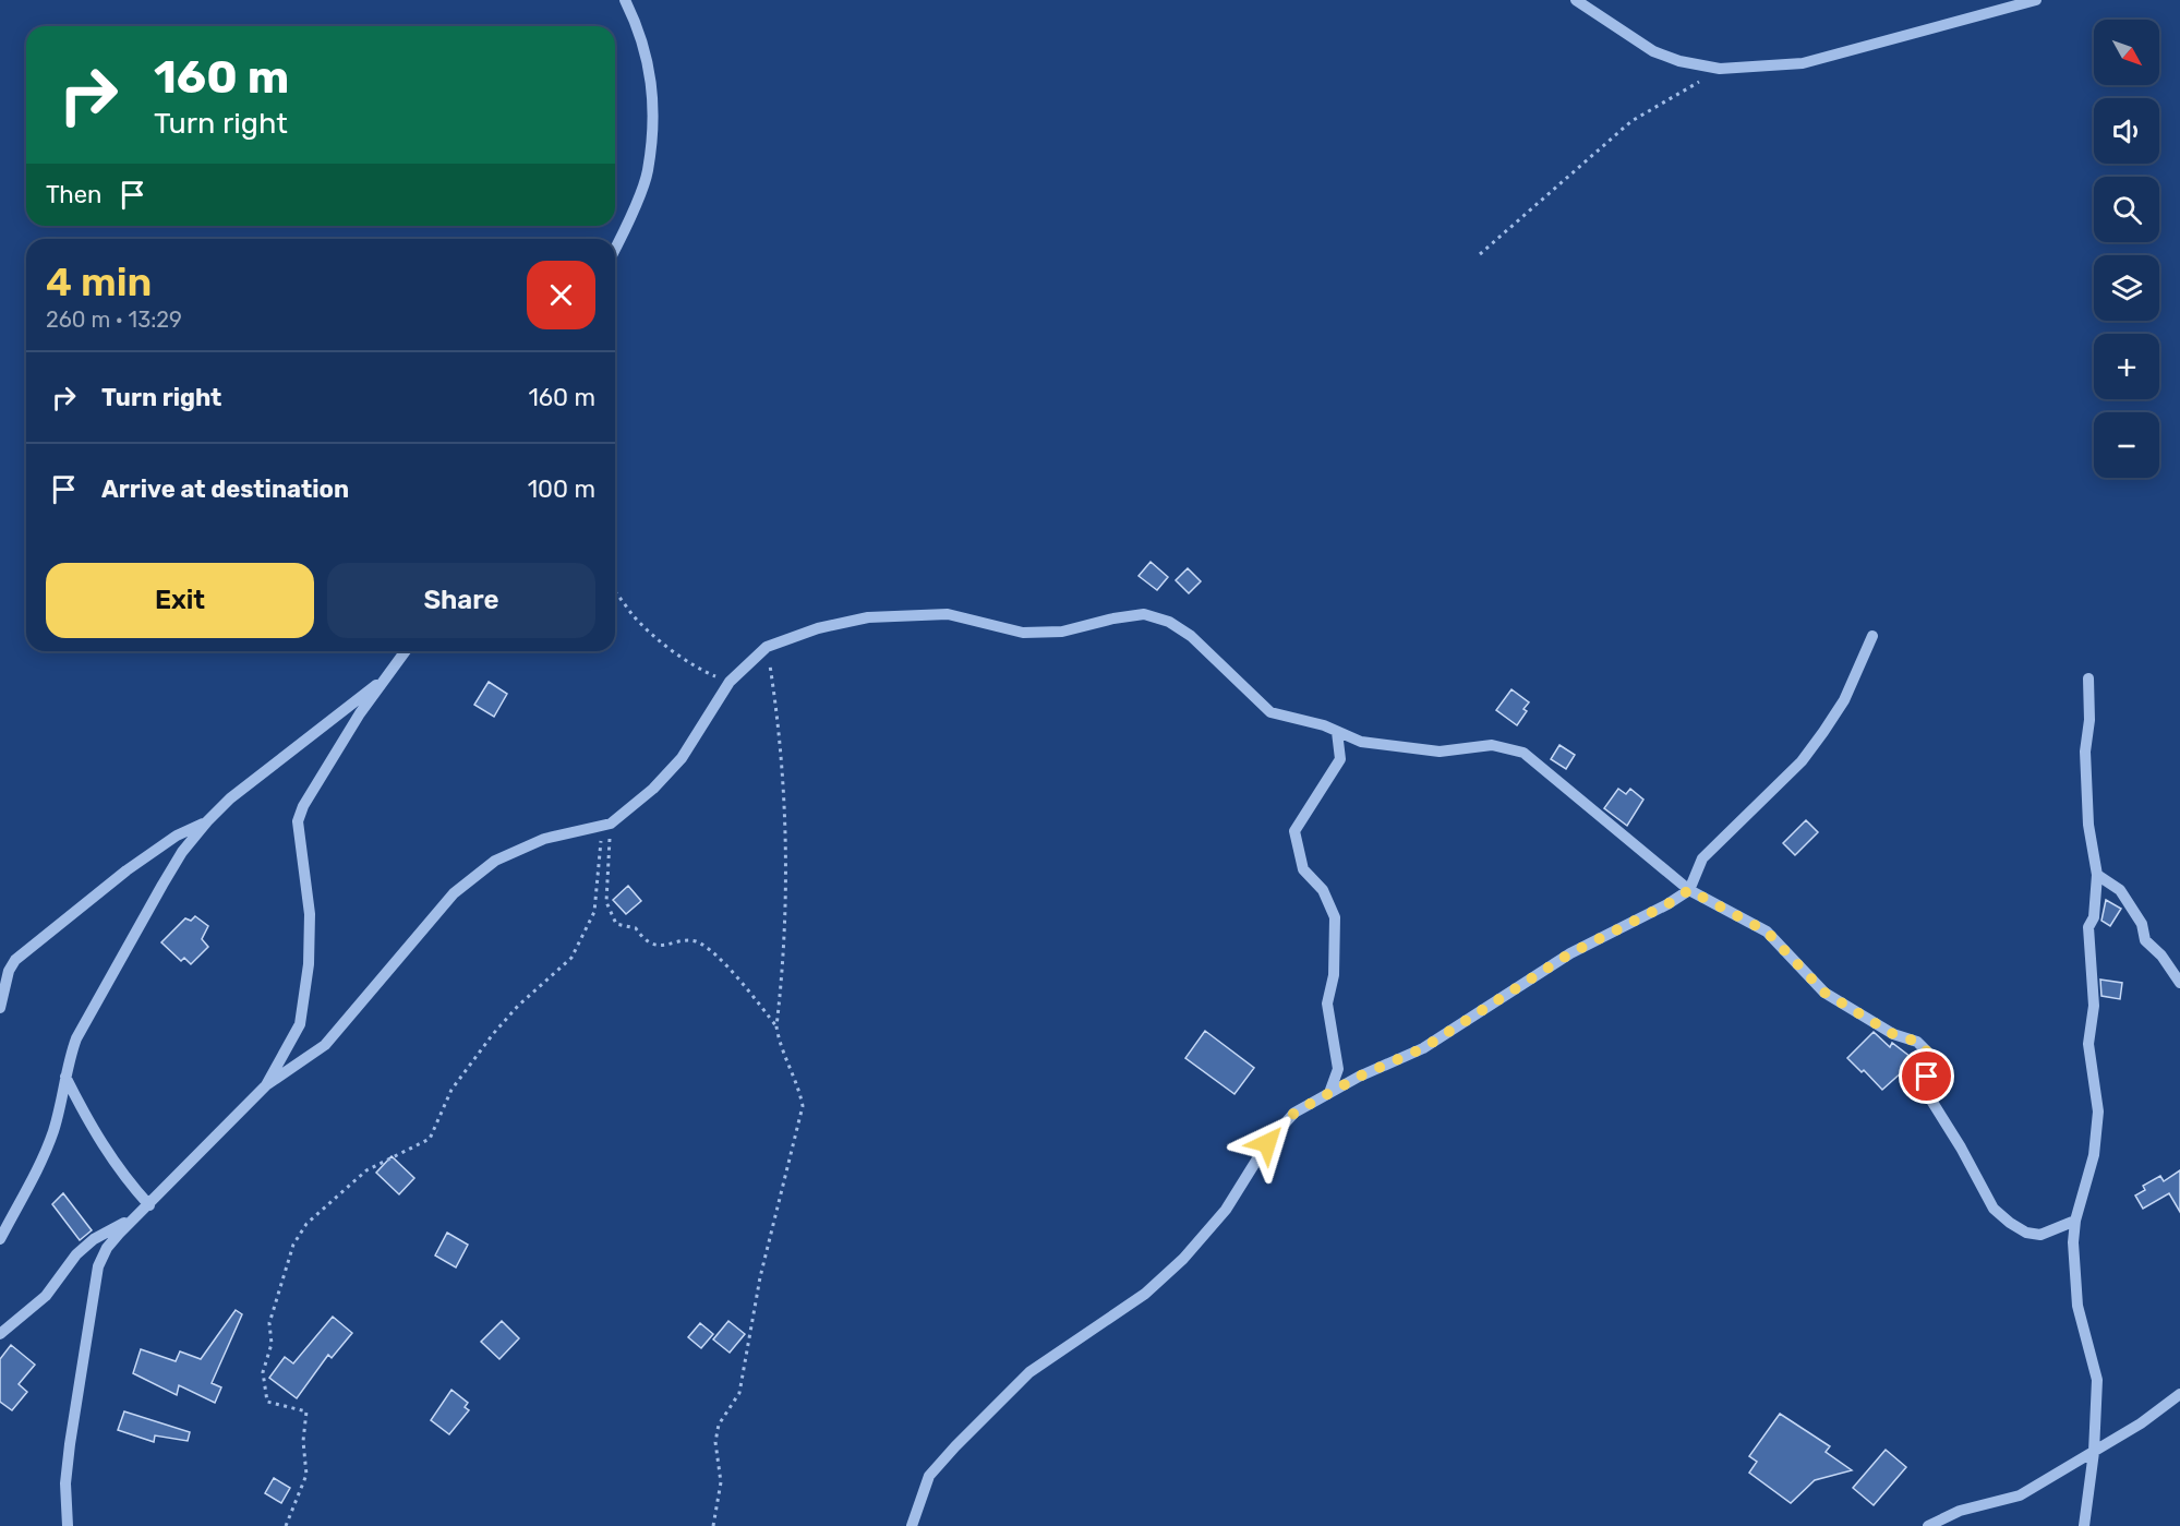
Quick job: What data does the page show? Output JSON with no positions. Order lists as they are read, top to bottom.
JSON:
{
  "north": "bottom right",
  "page": {
    "map_buttons": ["+", "−"],
    "turn": ["160 m", "Turn right"],
    "then": "Then",
    "heading": ["4 min", "260 m · 13:29"],
    "list": [
      {
        "name": "Turn right",
        "value": "160 m"
      },
      {
        "name": "Arrive at destination",
        "value": "100 m"
      }
    ],
    "buttons": ["Exit", "Share"]
  }
}
